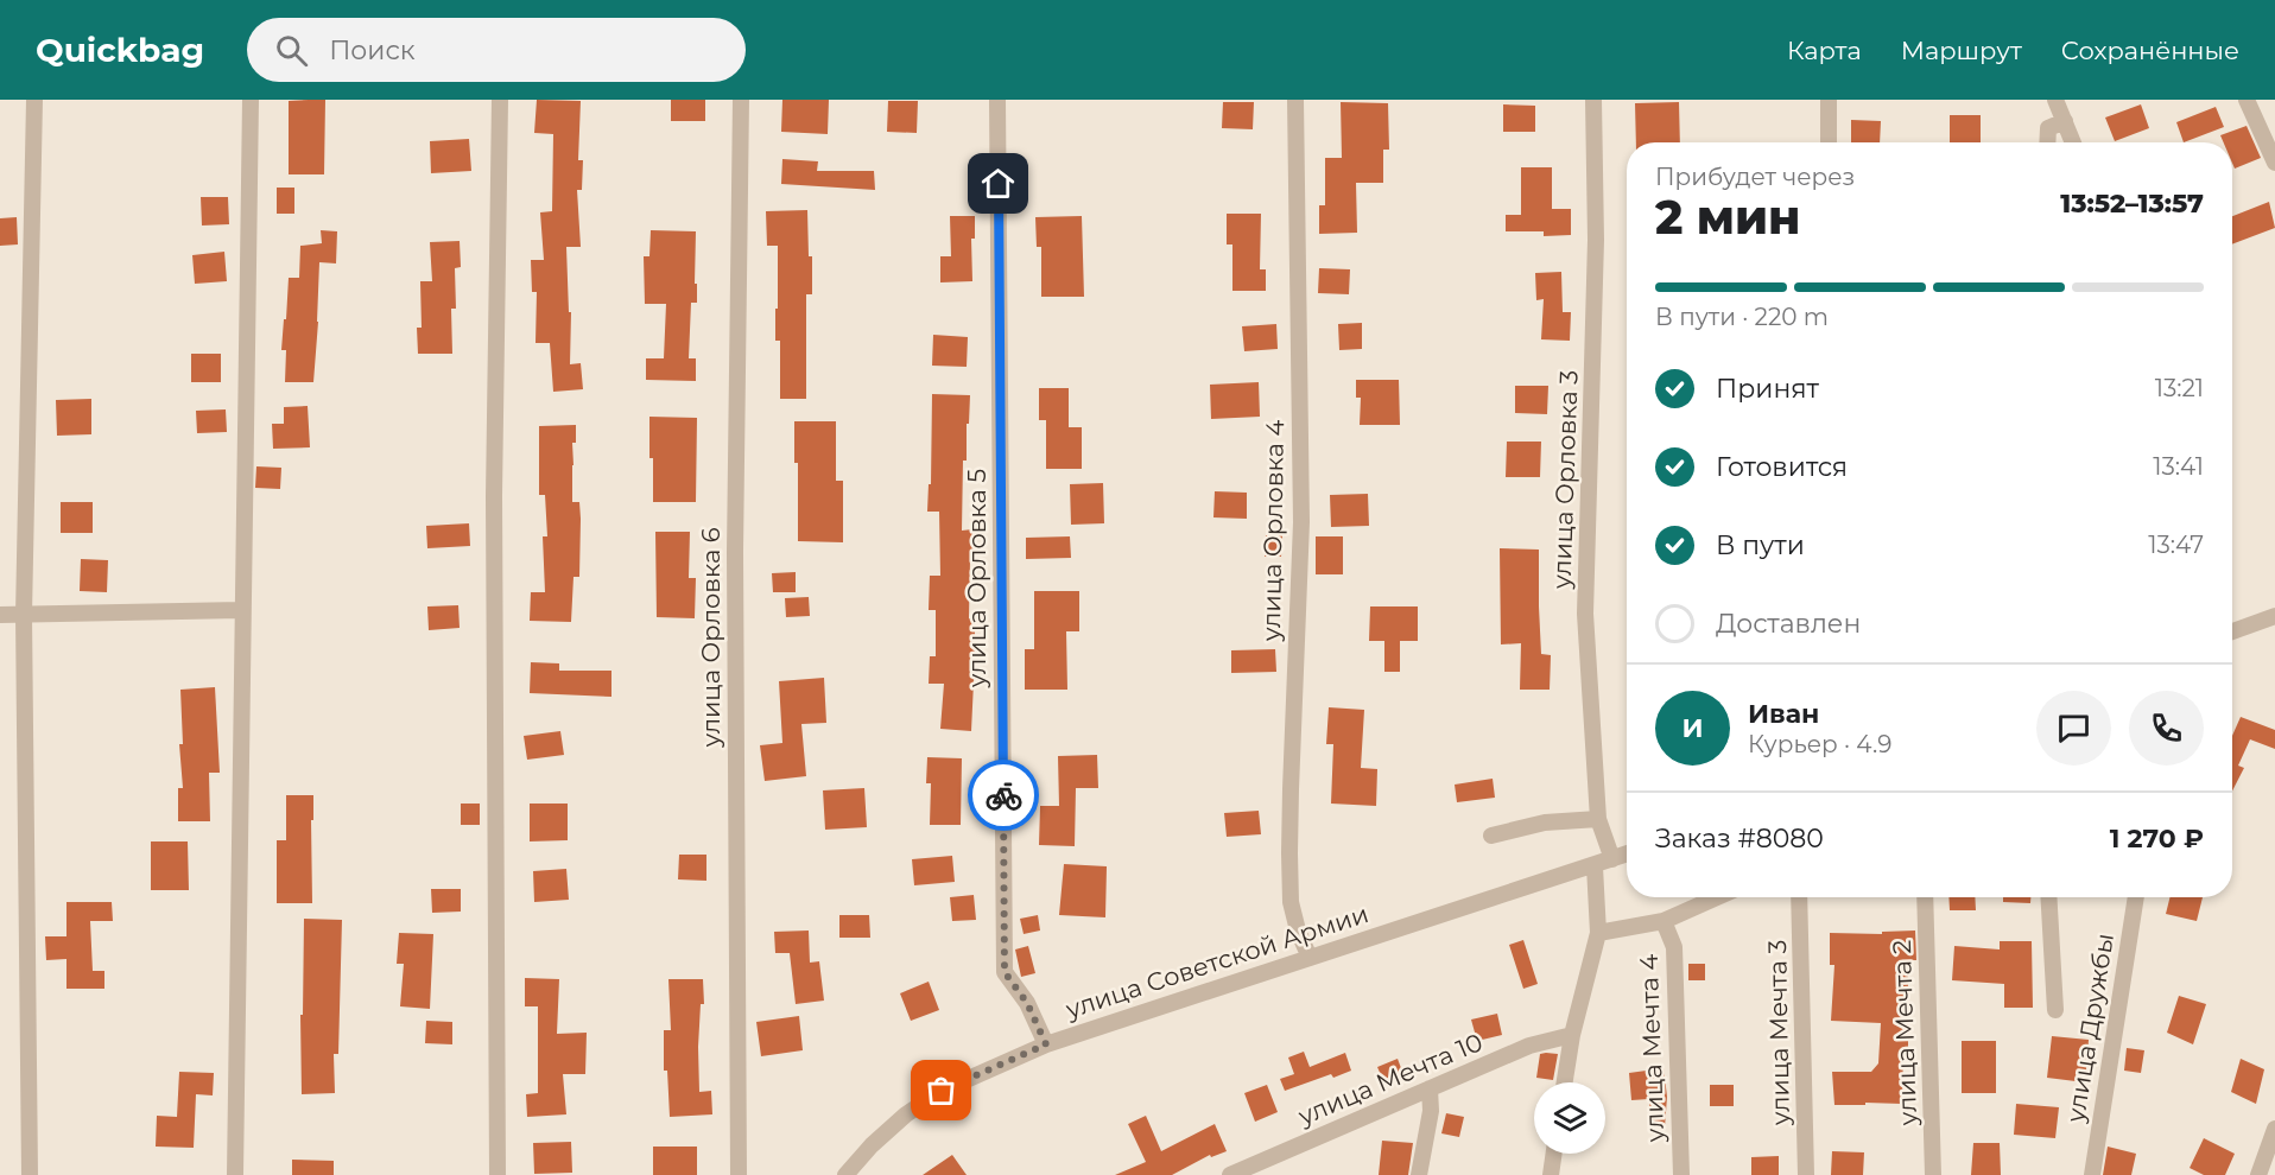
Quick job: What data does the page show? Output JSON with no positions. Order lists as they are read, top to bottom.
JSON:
{
  "streets": {
    "street": [
      "улица Орловка 3",
      "улица Орловка 4",
      "улица Орловка 5",
      "улица Орловка 6",
      "улица Советской Армии",
      "улица Дружбы",
      "улица Мечта 3",
      "улица Мечта 2",
      "улица Мечта 4",
      "улица Мечта 10"
    ]
  },
  "crossings": [
    ["улица Орловка 3", "улица Советской Армии"],
    ["улица Орловка 4", "улица Советской Армии"],
    ["улица Орловка 5", "улица Советской Армии"]
  ],
  "page": {
    "header": "Quickbag",
    "search": "Поиск",
    "nav": ["Карта", "Маршрут", "Сохранённые"],
    "heading": ["2 мин", "Прибудет через", "13:52–13:57"],
    "panel": [
      "Иван",
      "Курьер · 4.9",
      "Заказ #8080",
      "1 270 ₽"
    ],
    "bar": "В пути · 220 m",
    "list": [
      ["Принят", "13:21"],
      ["Готовится", "13:41"],
      ["В пути", "13:47"],
      "Доставлен"
    ],
    "round": "И"
  }
}
